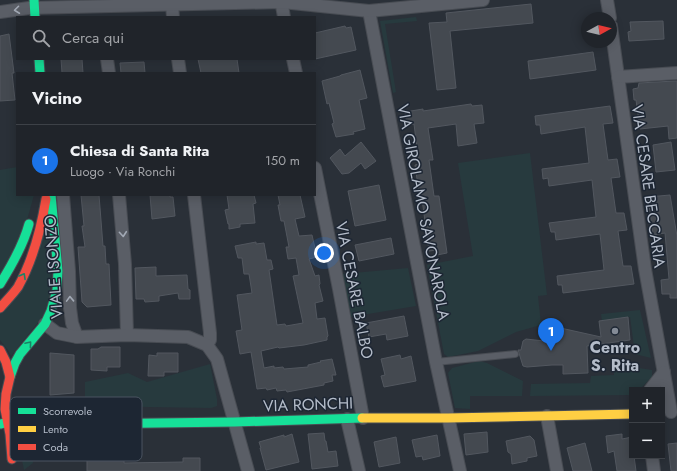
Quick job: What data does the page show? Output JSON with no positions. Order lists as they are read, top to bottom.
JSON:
{
  "streets": {
    "street": [
      "VIA CESARE BECCARIA",
      "VIA GIROLAMO SAVONAROLA",
      "VIALE ISONZO",
      "VIA CESARE BALBO",
      "VIA RONCHI"
    ]
  },
  "crossings": [
    ["VIA GIROLAMO SAVONAROLA", "VIA RONCHI"],
    ["VIA CESARE BALBO", "VIA RONCHI"]
  ],
  "places": ["Centro S. Rita"],
  "legend": ["Scorrevole", "Lento", "Coda"],
  "north": "right",
  "page": {
    "search": "Cerca qui",
    "heading": "Vicino",
    "list": [
      {
        "mark": "1",
        "name": "Chiesa di Santa Rita",
        "note": "Luogo · Via Ronchi",
        "value": "150 m"
      }
    ],
    "pins": "1",
    "map_buttons": ["+", "−"]
  }
}
